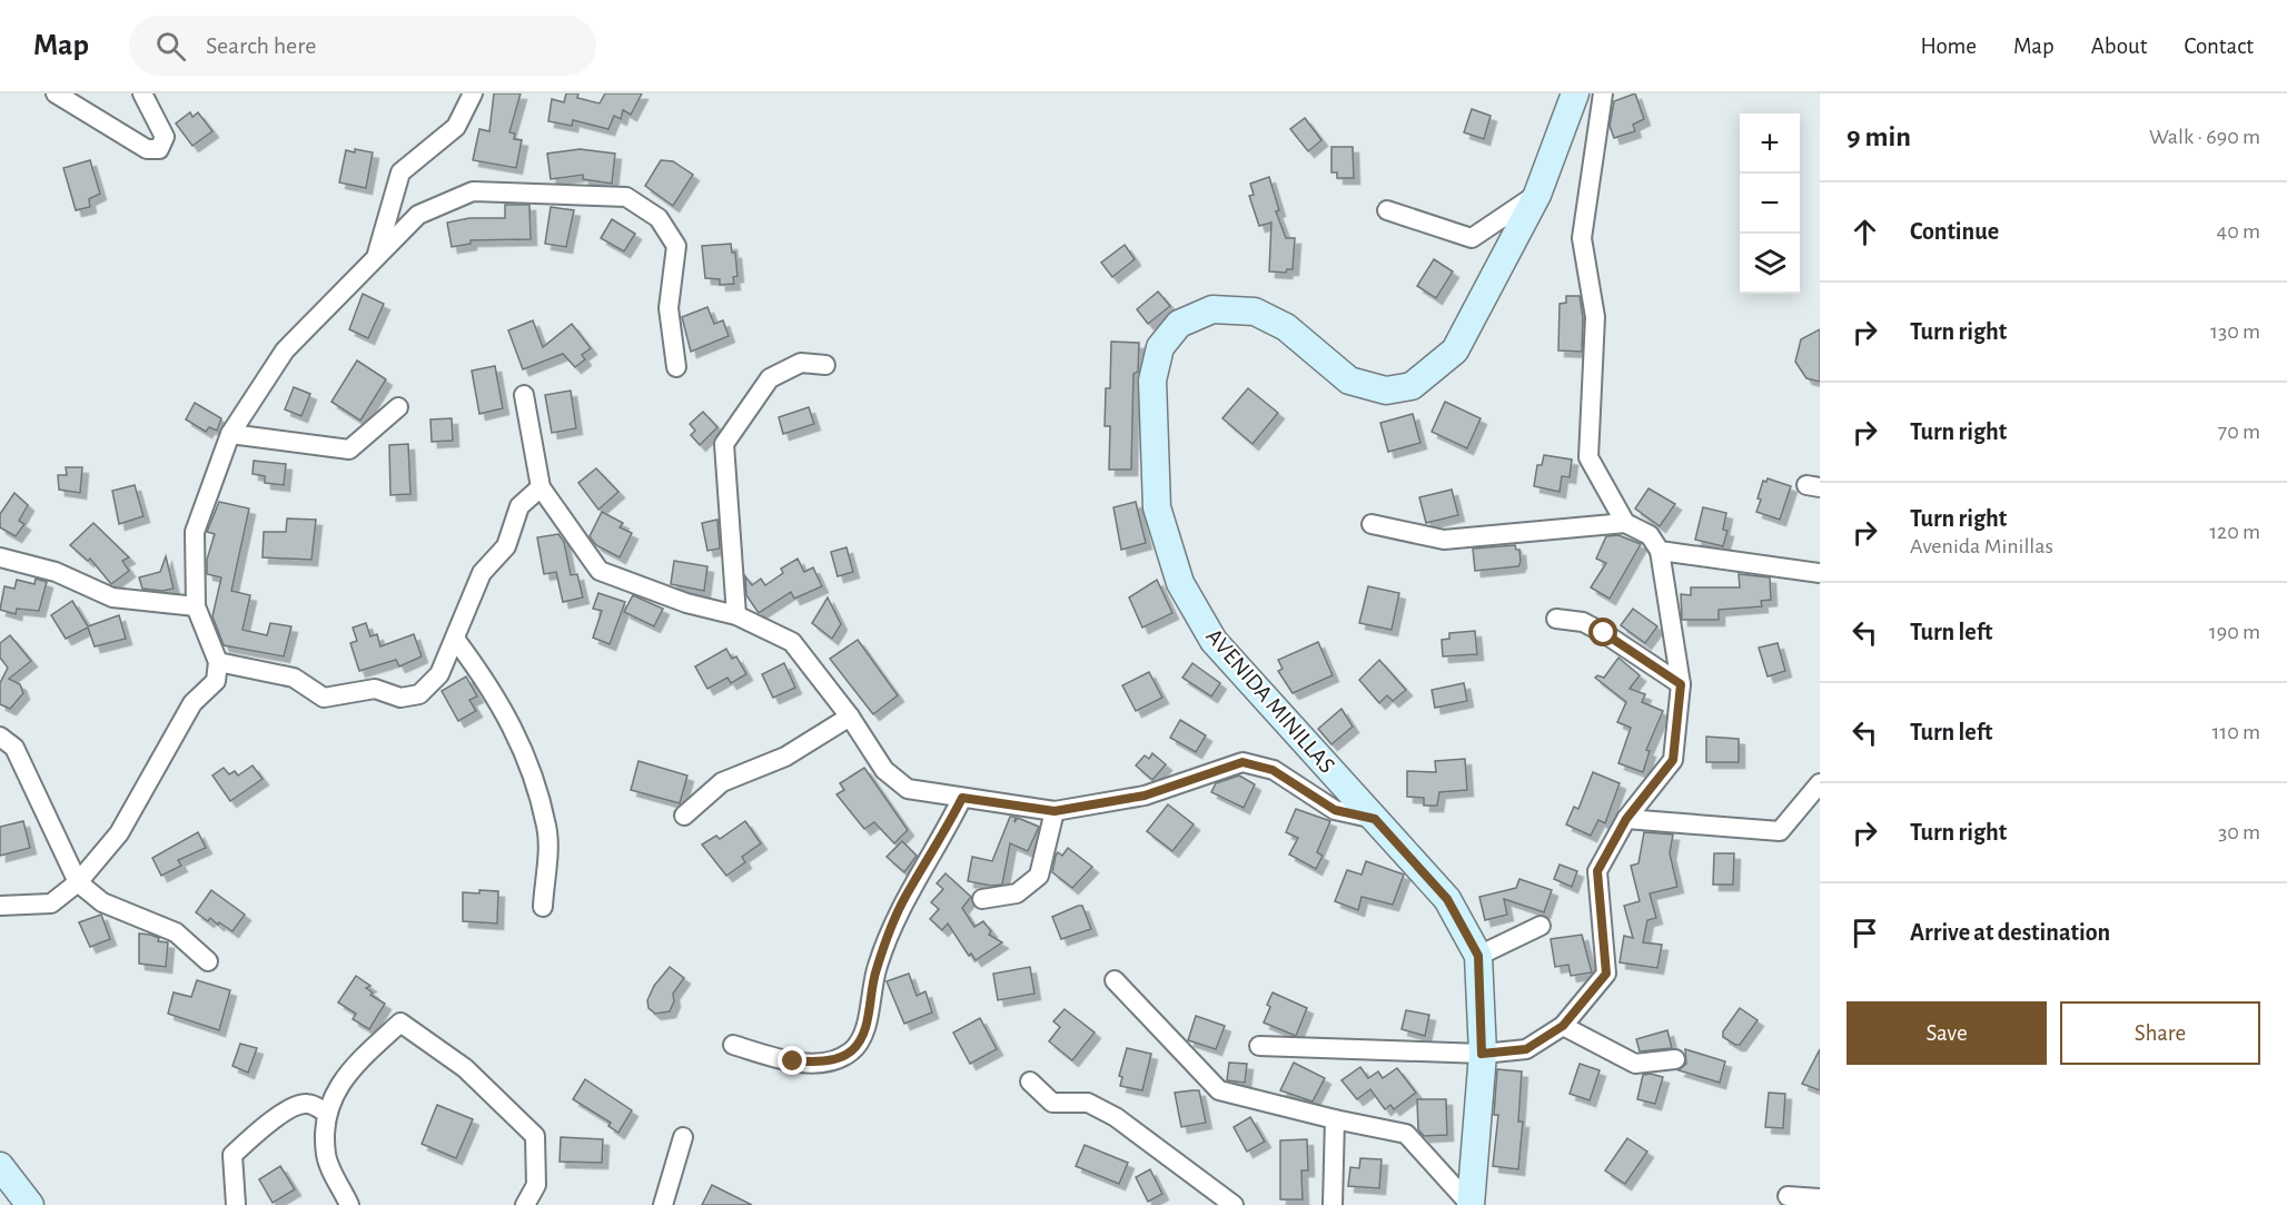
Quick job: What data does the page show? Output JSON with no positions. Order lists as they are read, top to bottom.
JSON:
{
  "streets": {
    "street": ["AVENIDA MINILLAS"]
  },
  "page": {
    "header": "Map",
    "search": "Search here",
    "nav": [
      "Home",
      "Map",
      "About",
      "Contact"
    ],
    "heading": ["9 min", "Walk · 690 m"],
    "map_buttons": ["+", "−"],
    "list": [
      ["Continue", "40 m"],
      ["Turn right", "130 m"],
      ["Turn right", "70 m"],
      ["Turn right", "Avenida Minillas", "120 m"],
      ["Turn left", "190 m"],
      ["Turn left", "110 m"],
      ["Turn right", "30 m"],
      "Arrive at destination"
    ],
    "buttons": ["Save", "Share"]
  }
}
